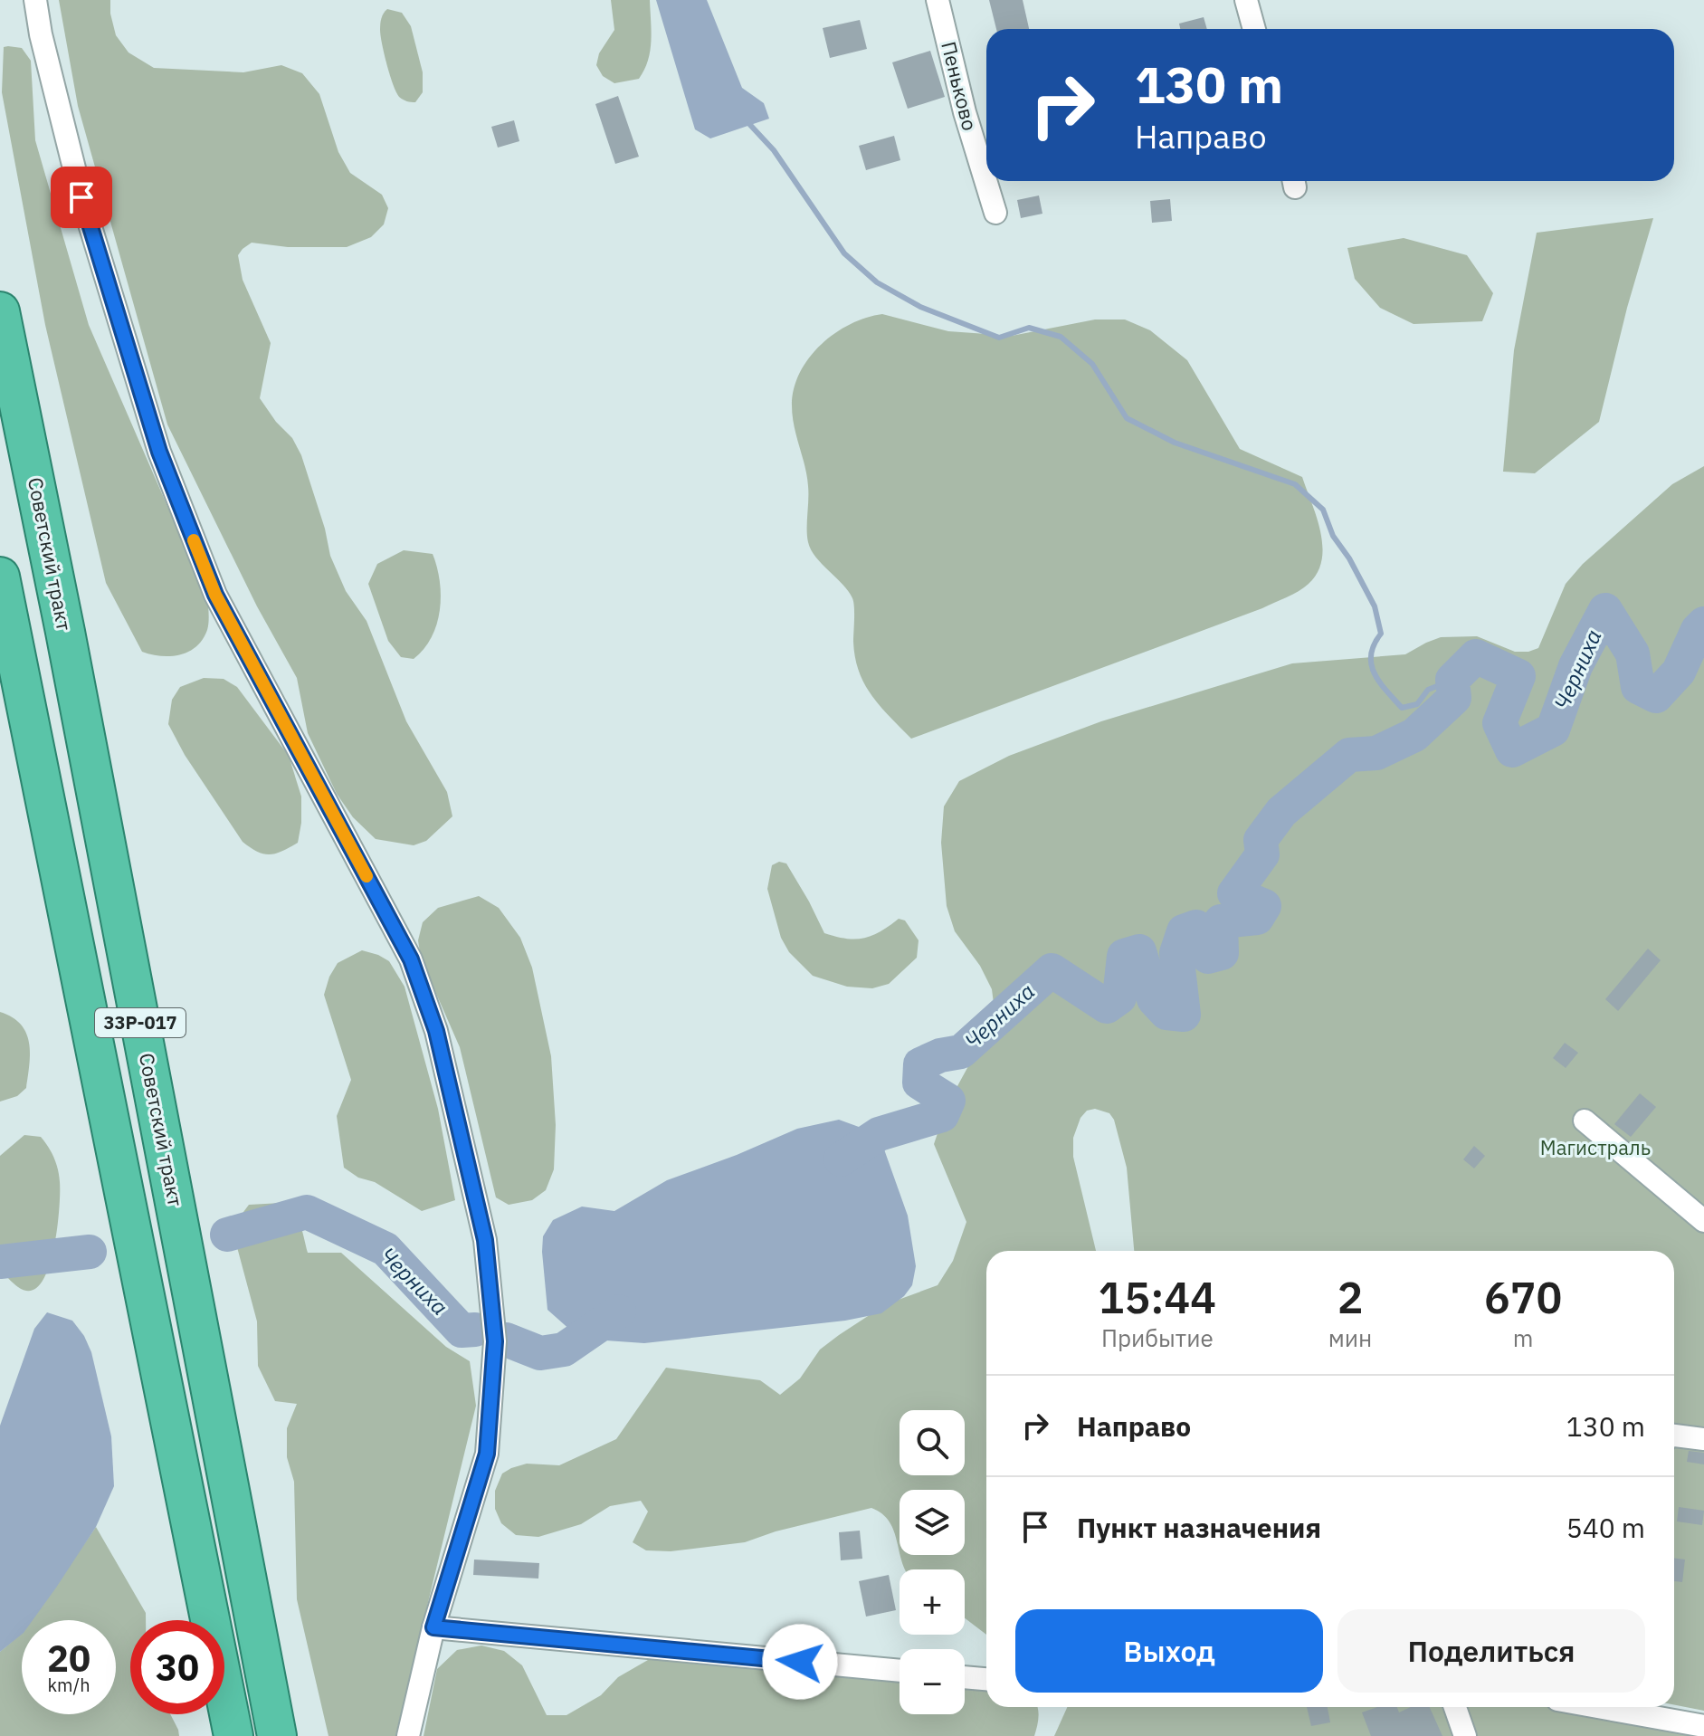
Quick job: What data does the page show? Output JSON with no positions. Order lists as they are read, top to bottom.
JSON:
{
  "streets": {
    "highway": ["Советский тракт", "33Р-017"],
    "street": ["Пеньково"]
  },
  "water": ["Черниха"],
  "parks": ["Магистраль"],
  "page": {
    "turn": ["130 m", "Направо"],
    "eta": [
      "15:44",
      "Прибытие",
      "2",
      "мин",
      "670",
      "m"
    ],
    "list": [
      {
        "name": "Направо",
        "value": "130 m"
      },
      {
        "name": "Пункт назначения",
        "value": "540 m"
      }
    ],
    "map_buttons": ["+", "−"],
    "buttons": ["Выход", "Поделиться"],
    "speed": "20 km/h",
    "limit": "30"
  }
}
